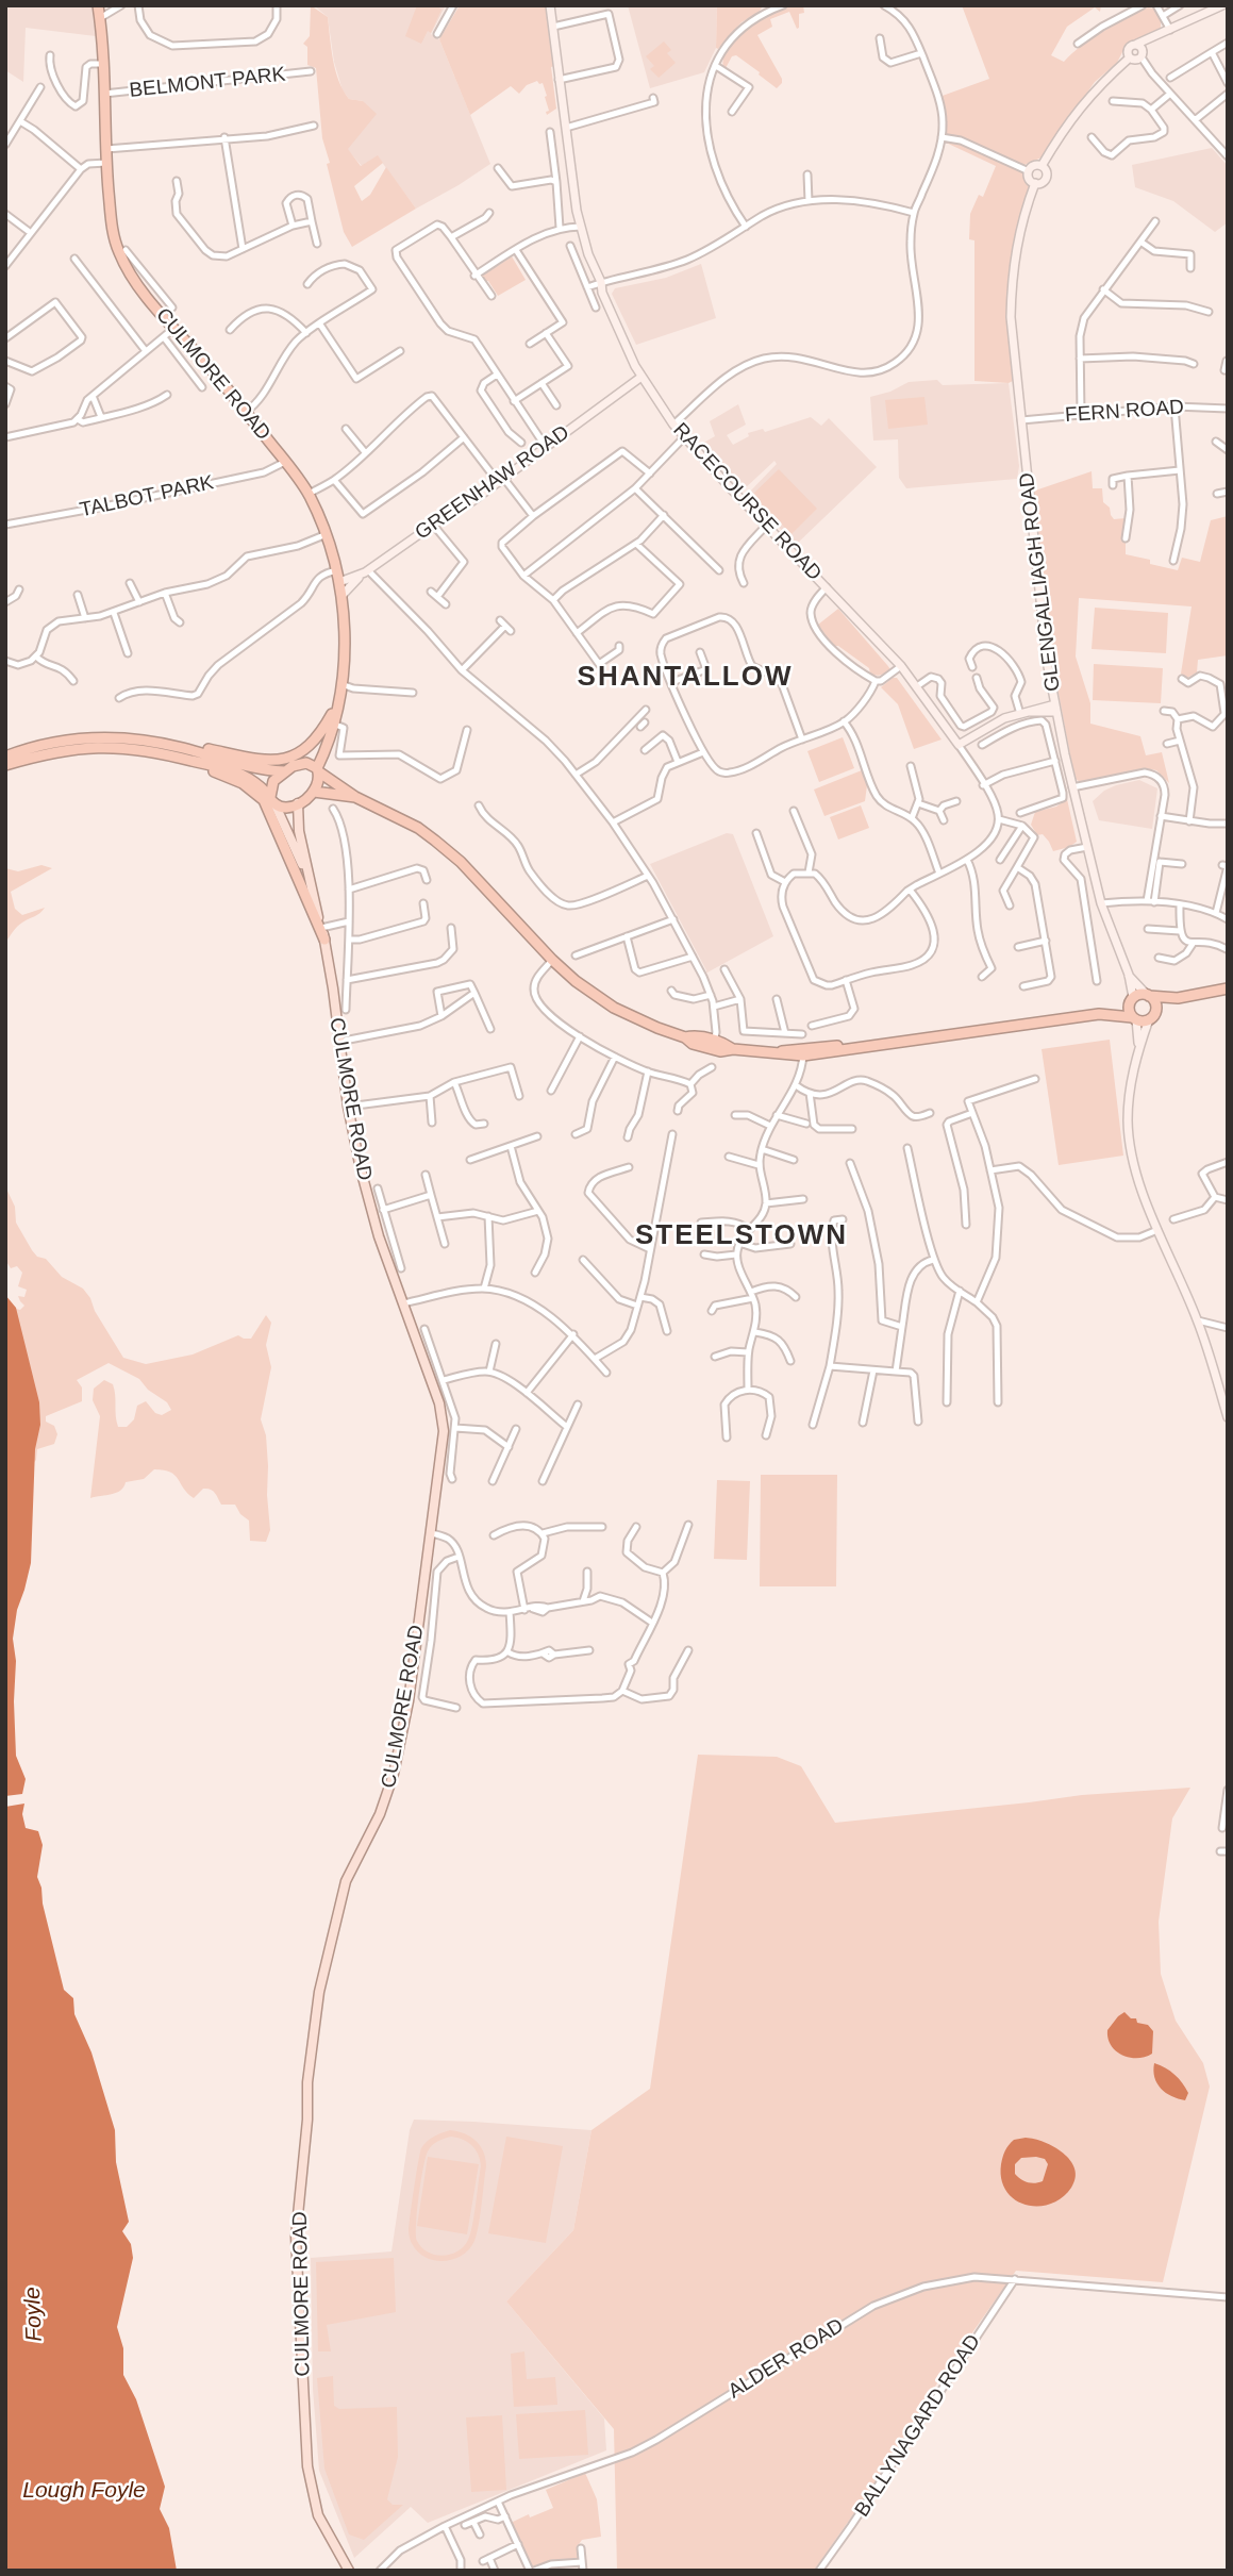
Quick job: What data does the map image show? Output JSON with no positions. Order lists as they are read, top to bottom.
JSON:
{
  "streets": {
    "highway": ["CULMORE ROAD"],
    "main road": ["GREENHAW ROAD", "RACECOURSE ROAD", "GLENGALLIAGH ROAD"],
    "street": [
      "BELMONT PARK",
      "FERN ROAD",
      "TALBOT PARK",
      "ALDER ROAD",
      "BALLYNAGARD ROAD"
    ]
  },
  "crossings": [
    ["BELMONT PARK", "CULMORE ROAD"],
    ["CULMORE ROAD", "GREENHAW ROAD"],
    ["CULMORE ROAD", "TALBOT PARK"],
    ["FERN ROAD", "GLENGALLIAGH ROAD"],
    ["GREENHAW ROAD", "RACECOURSE ROAD"],
    ["ALDER ROAD", "BALLYNAGARD ROAD"]
  ],
  "districts": ["SHANTALLOW", "STEELSTOWN"],
  "water": ["Foyle", "Lough Foyle"]
}
